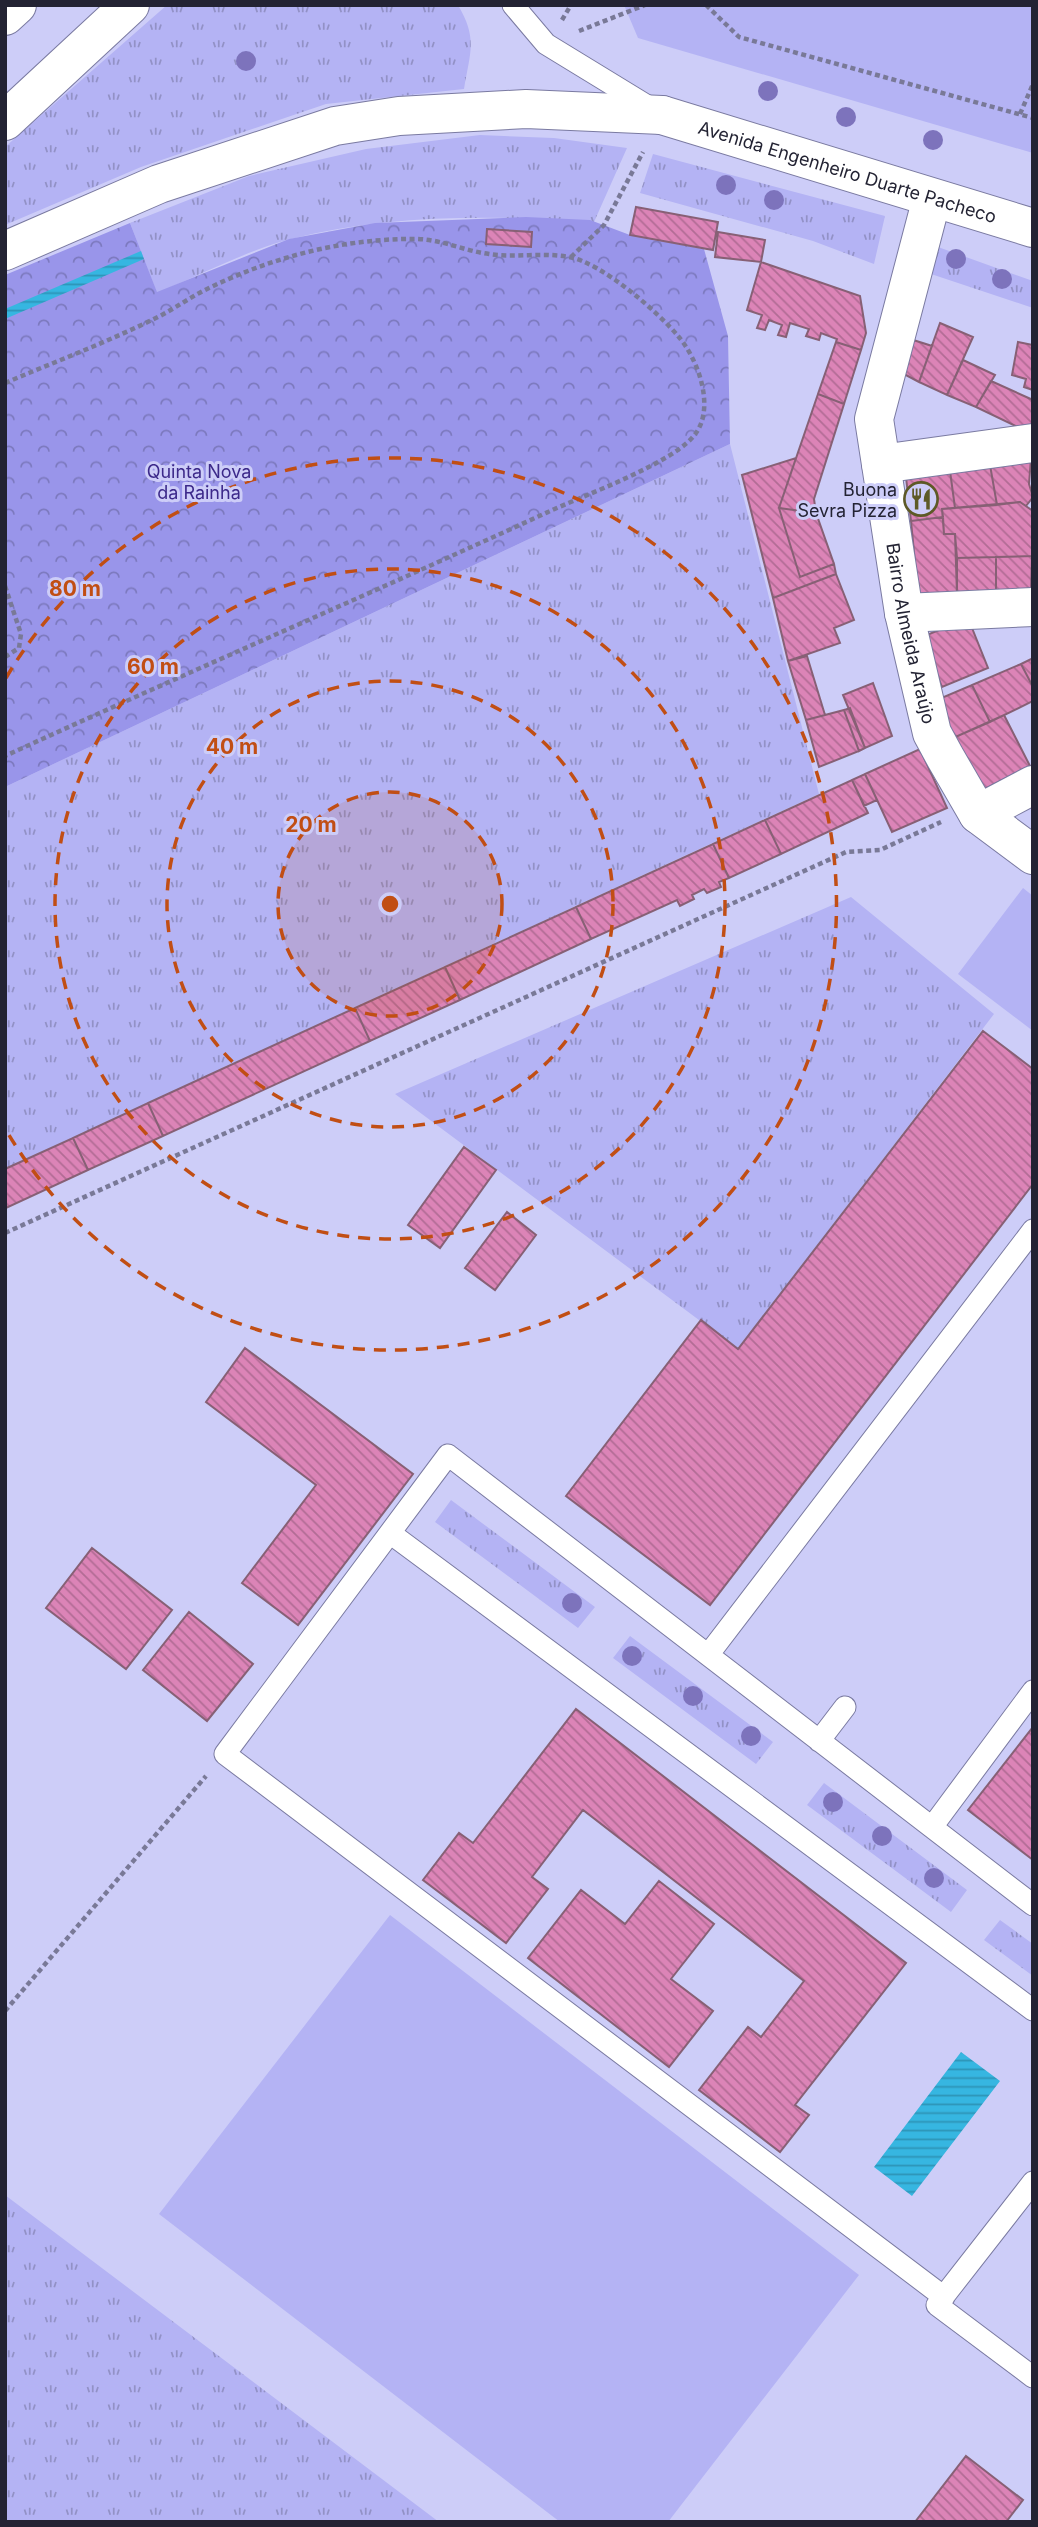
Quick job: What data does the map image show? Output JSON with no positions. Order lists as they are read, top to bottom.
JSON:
{
  "streets": {
    "main road": ["Avenida Engenheiro Duarte Pacheco", "Bairro Almeida Araújo"]
  },
  "crossings": [
    ["Avenida Engenheiro Duarte Pacheco", "Bairro Almeida Araújo"]
  ],
  "parks": ["Quinta Nova da Rainha"],
  "places": {
    "restaurant": ["Buona Sevra Pizza"]
  },
  "rings": [
    "80 m",
    "60 m",
    "40 m",
    "20 m"
  ]
}
